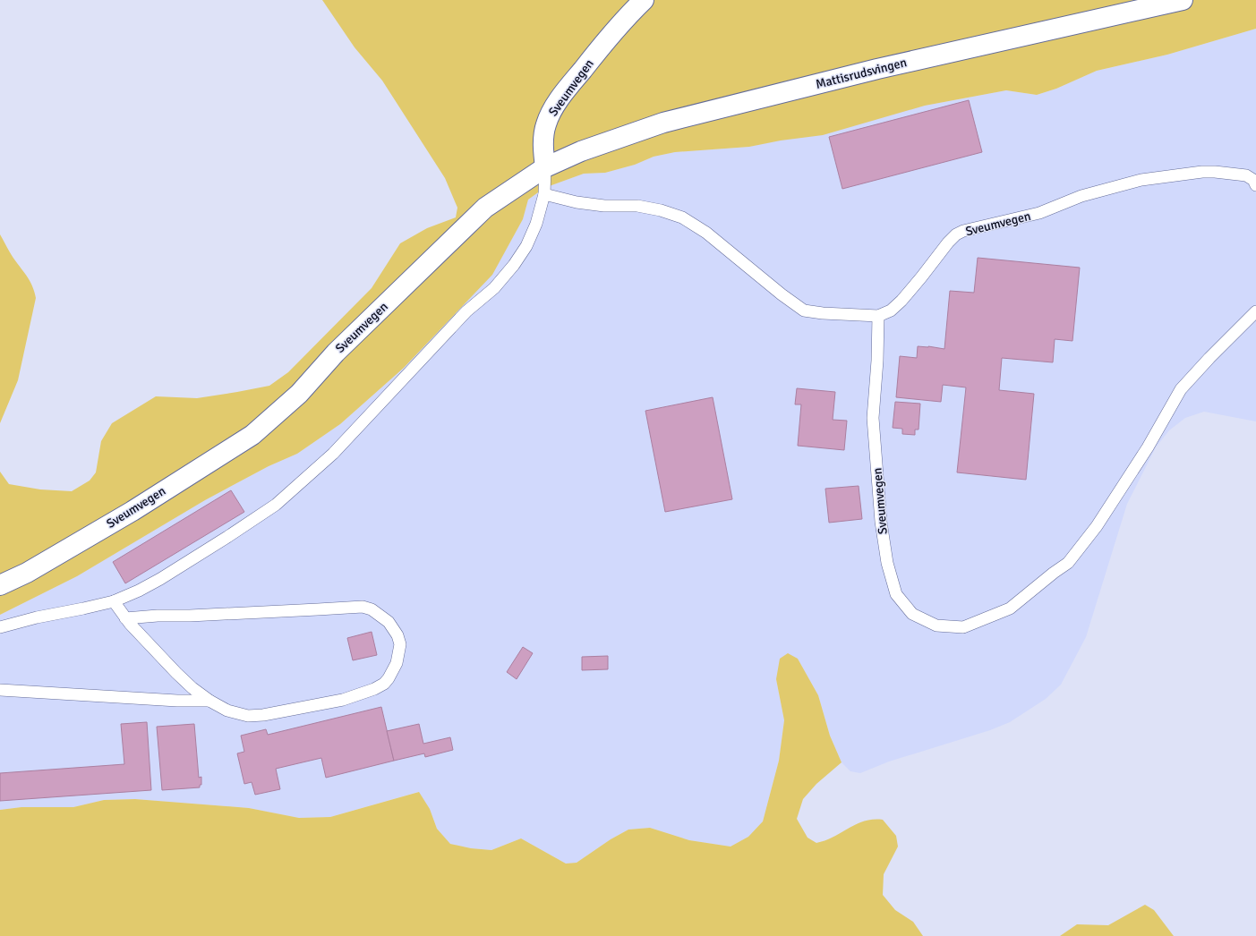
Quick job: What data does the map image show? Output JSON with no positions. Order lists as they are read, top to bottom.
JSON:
{
  "streets": {
    "street": ["Mattisrudsvingen", "Sveumvegen"]
  },
  "crossings": [
    ["Mattisrudsvingen", "Sveumvegen"]
  ]
}
